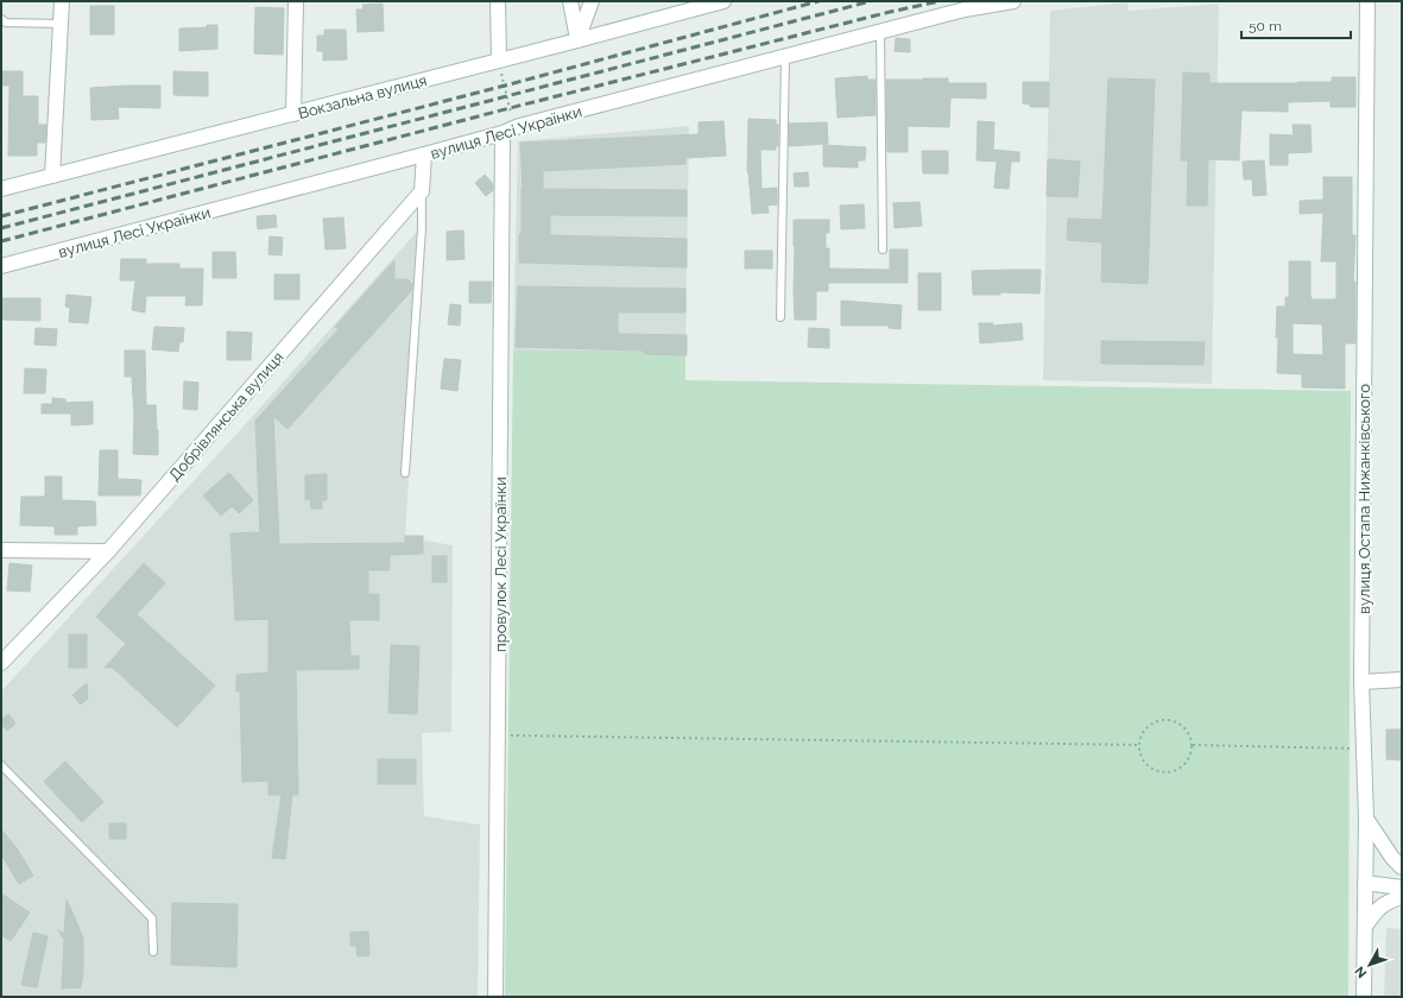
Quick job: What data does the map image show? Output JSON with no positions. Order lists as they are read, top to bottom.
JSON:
{
  "streets": {
    "street": [
      "Вокзальна вулиця",
      "вулиця Лесі Українки",
      "Добрівлянська вулиця",
      "вулиця Остапа Нижанківського",
      "провулок Лесі Українки"
    ]
  },
  "crossings": [
    ["вулиця Лесі Українки", "провулок Лесі Українки"]
  ],
  "scale_bar": "50 m",
  "north": "bottom left"
}
